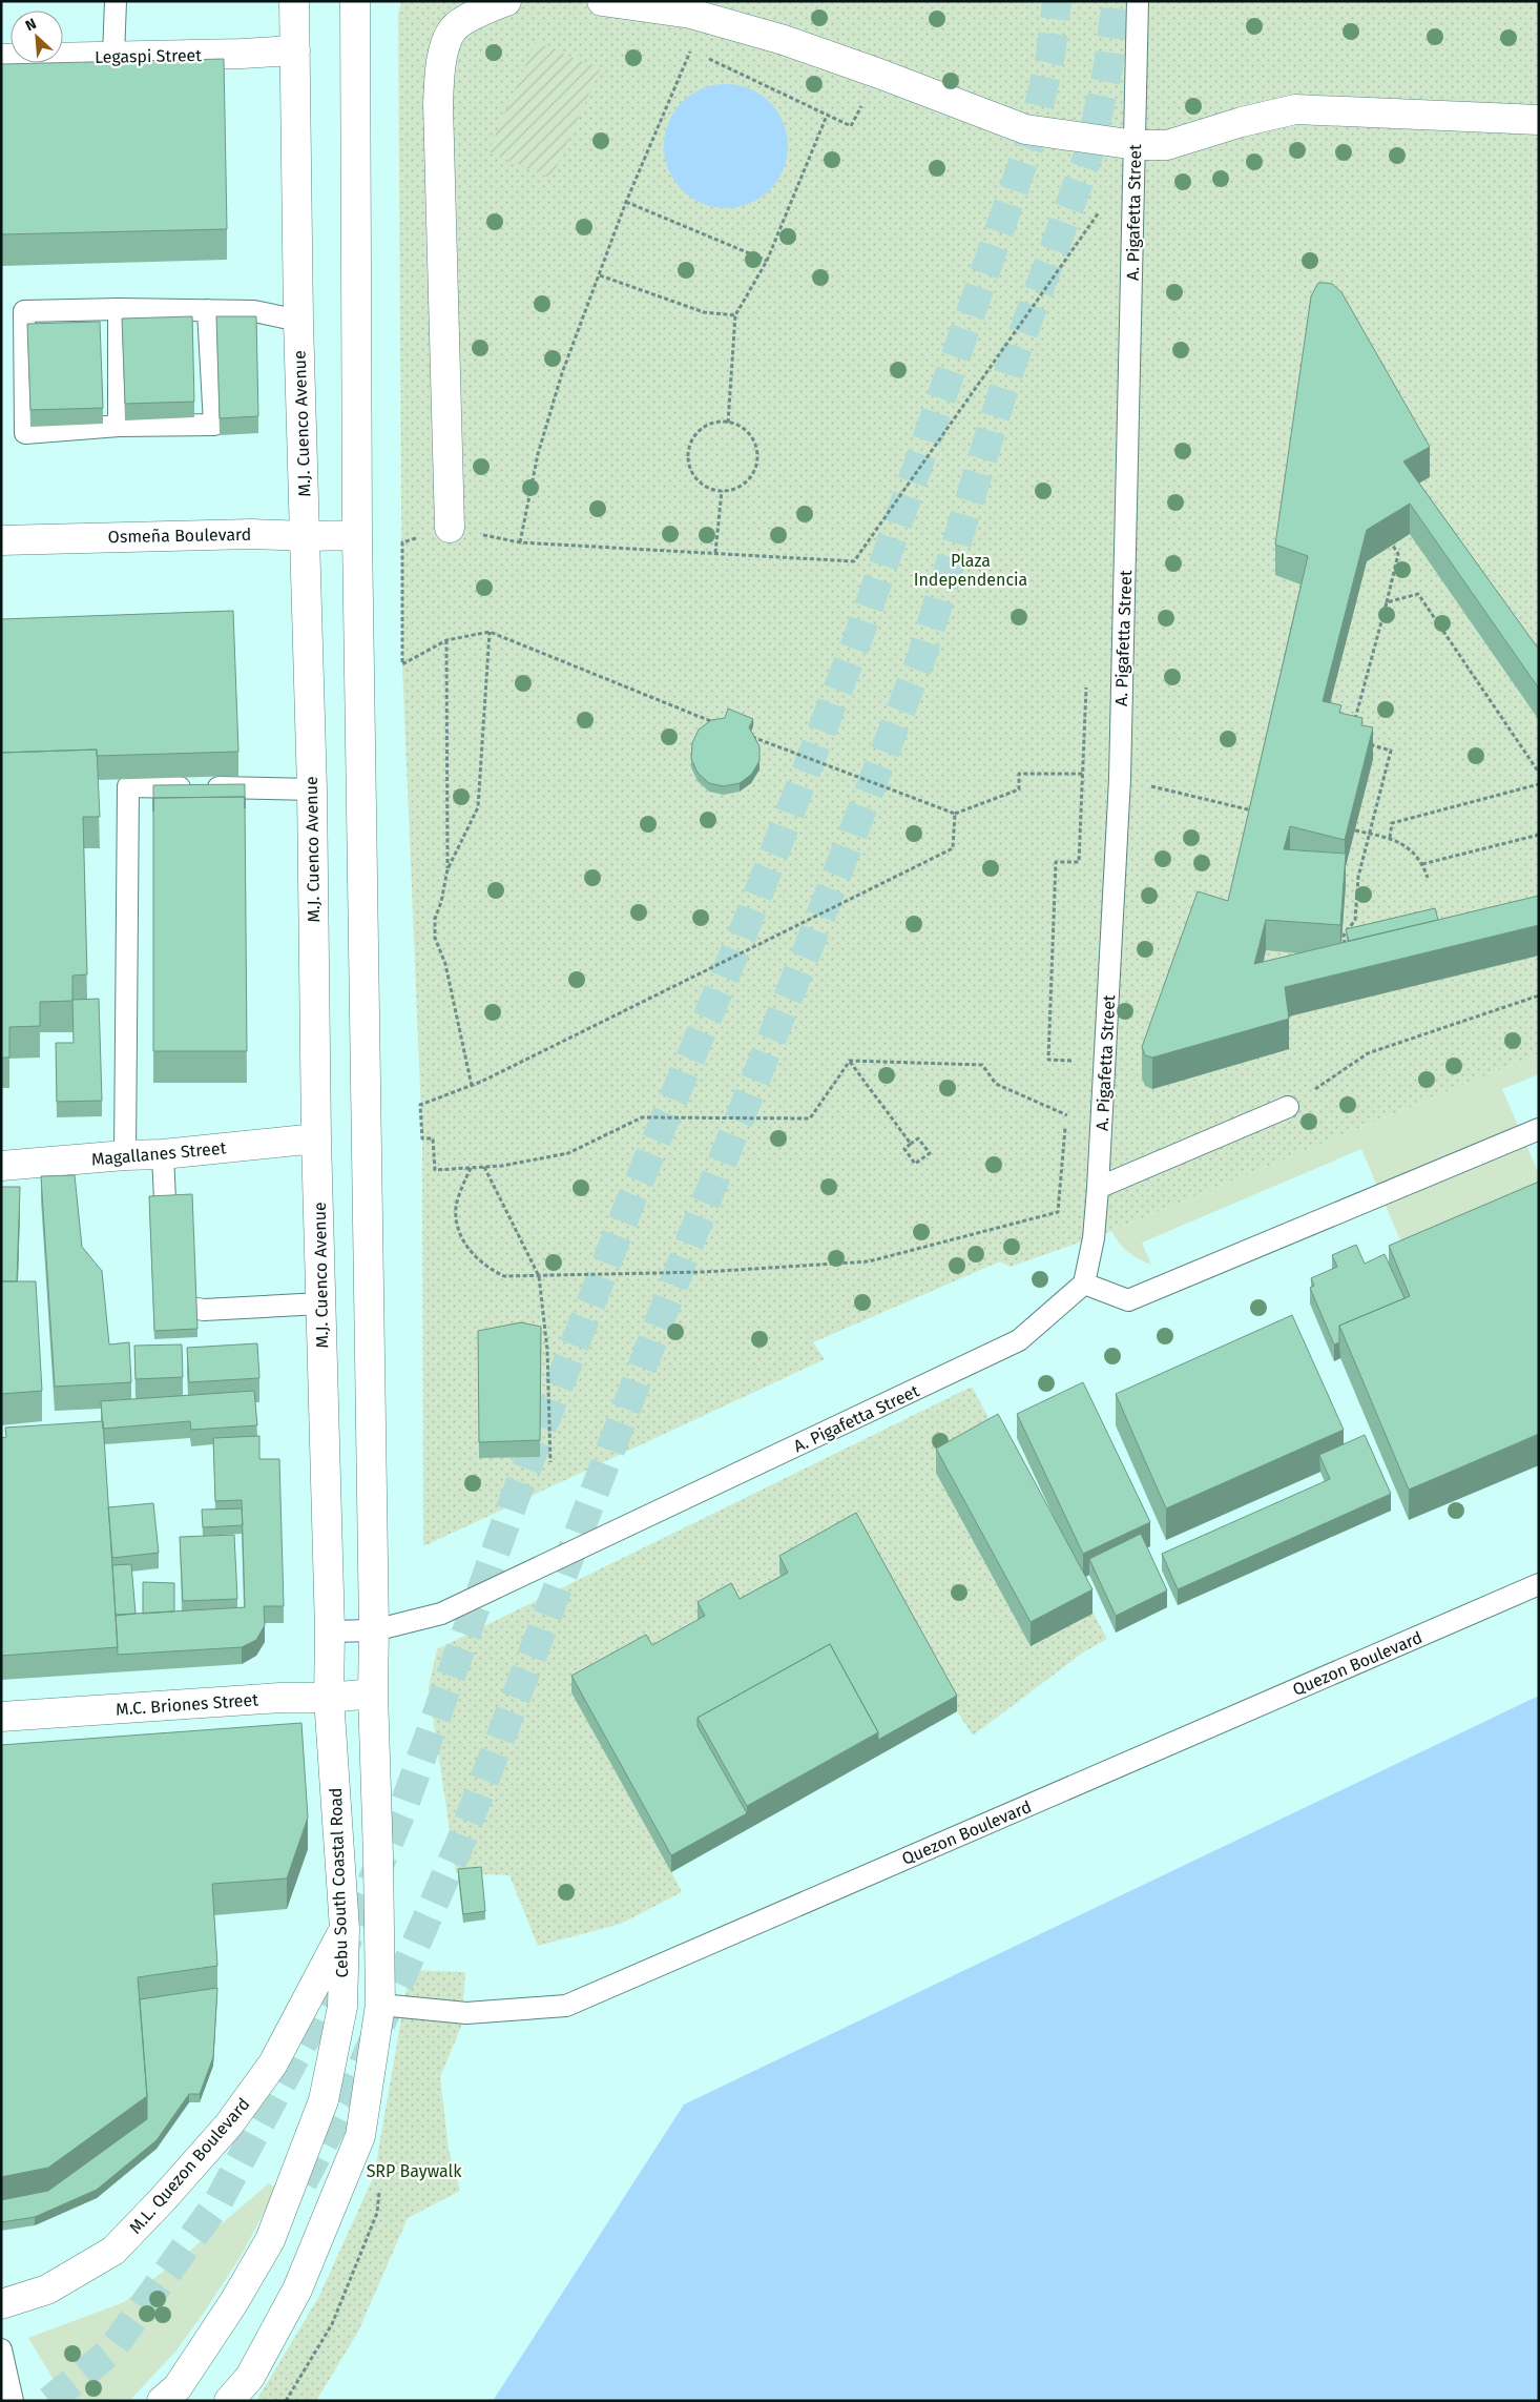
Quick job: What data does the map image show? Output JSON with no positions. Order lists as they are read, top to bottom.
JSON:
{
  "streets": {
    "main road": [
      "Legaspi Street",
      "M.J. Cuenco Avenue",
      "Osmeña Boulevard",
      "Magallanes Street",
      "M.C. Briones Street",
      "Cebu South Coastal Road",
      "M.L. Quezon Boulevard"
    ],
    "lane": ["A. Pigafetta Street", "Quezon Boulevard"]
  },
  "crossings": [
    ["Legaspi Street", "M.J. Cuenco Avenue"],
    ["A. Pigafetta Street", "M.J. Cuenco Avenue"],
    ["M.J. Cuenco Avenue", "Osmeña Boulevard"],
    ["M.J. Cuenco Avenue", "Magallanes Street"],
    ["M.J. Cuenco Avenue", "M.C. Briones Street"],
    ["M.J. Cuenco Avenue", "Cebu South Coastal Road"],
    ["M.C. Briones Street", "Cebu South Coastal Road"],
    ["Cebu South Coastal Road", "M.L. Quezon Boulevard"]
  ],
  "parks": ["Plaza Independencia", "SRP Baywalk"],
  "north": "top left"
}
